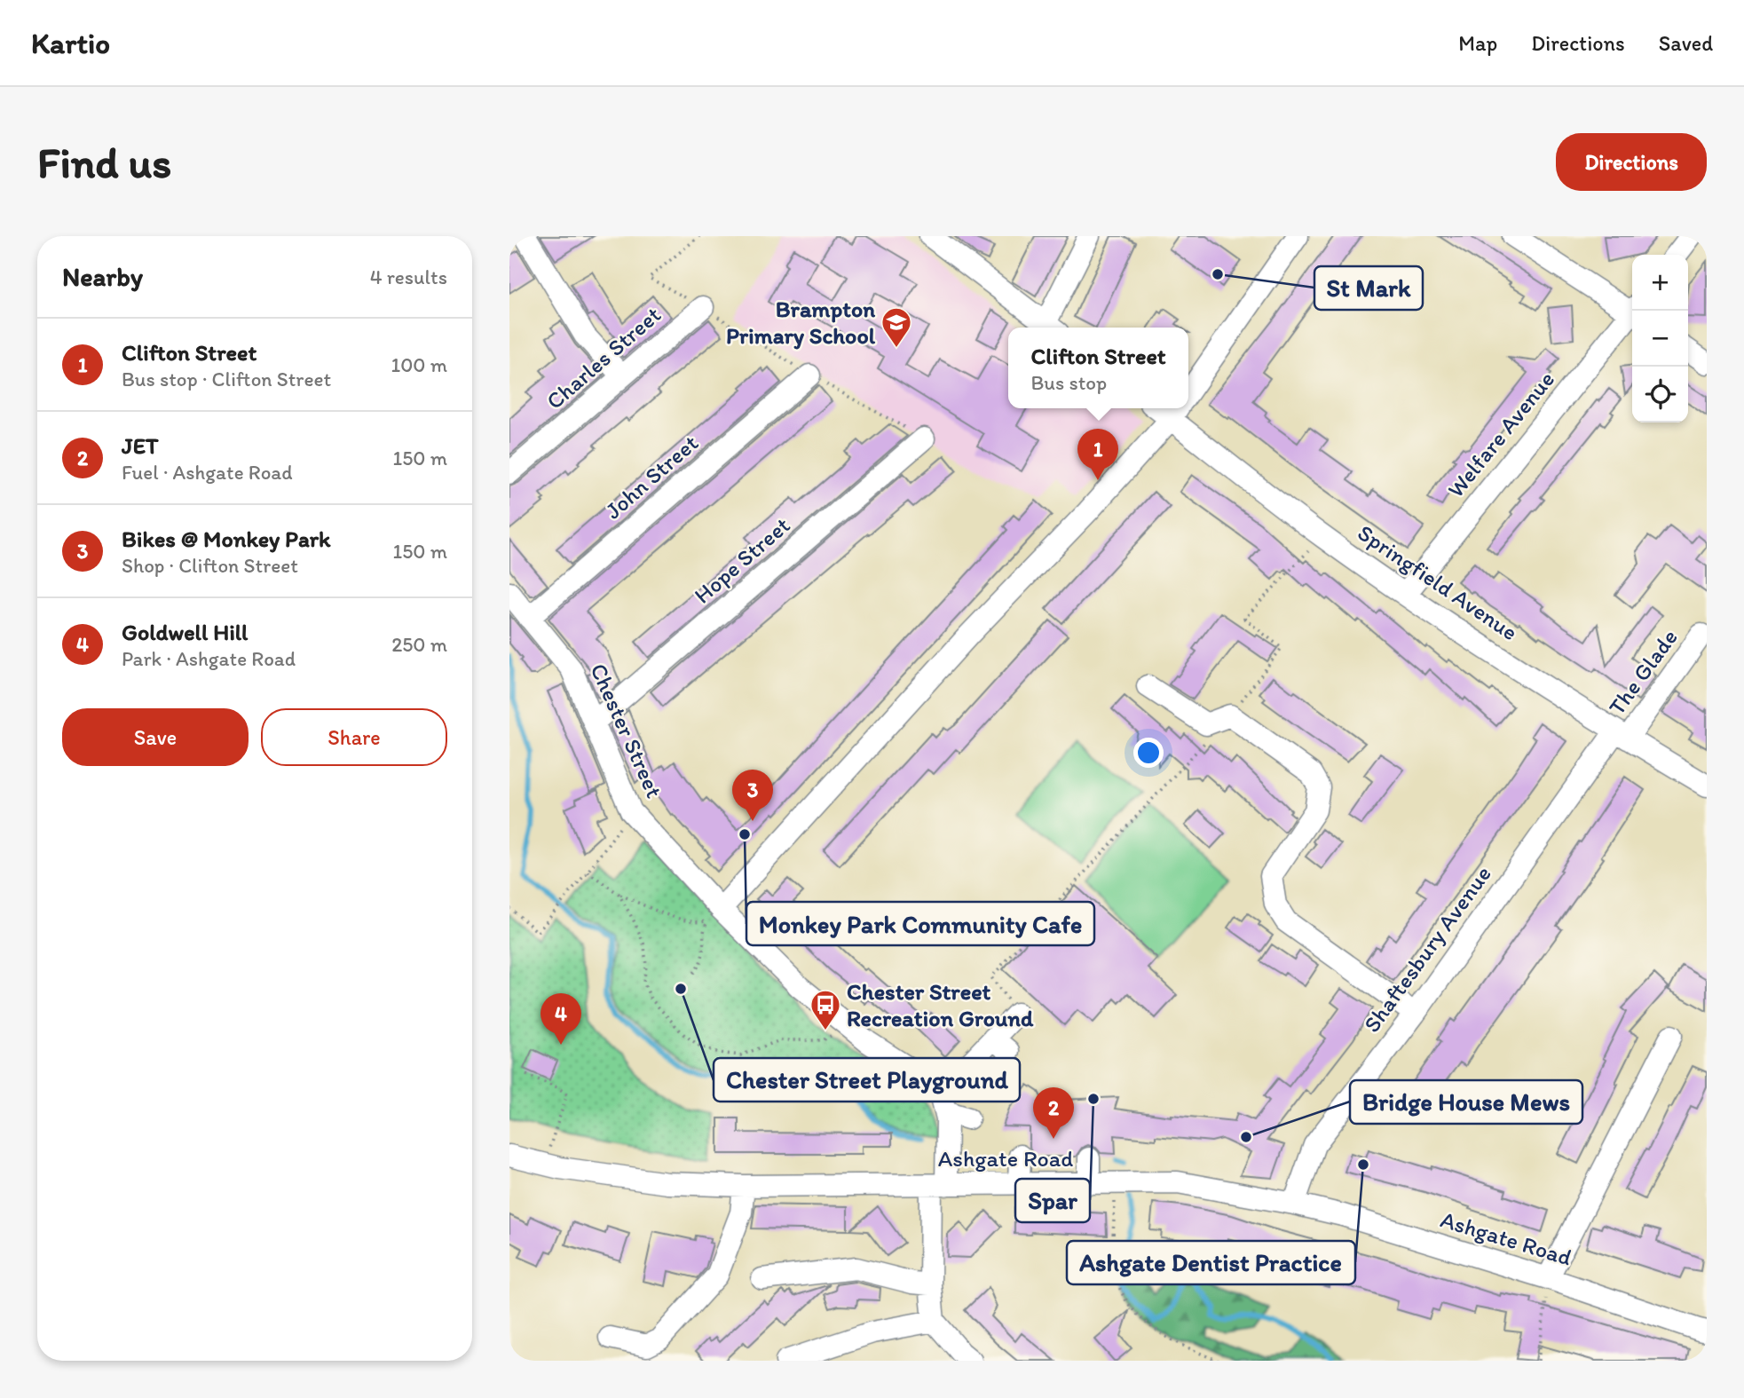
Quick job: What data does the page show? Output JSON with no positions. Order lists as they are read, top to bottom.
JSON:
{
  "streets": {
    "street": [
      "Charles Street",
      "Welfare Avenue",
      "John Street",
      "Hope Street",
      "Springfield Avenue",
      "The Glade",
      "Chester Street",
      "Shaftesbury Avenue",
      "Ashgate Road"
    ]
  },
  "crossings": [
    ["Welfare Avenue", "Springfield Avenue"],
    ["John Street", "Chester Street"],
    ["Hope Street", "Chester Street"],
    ["Springfield Avenue", "The Glade"],
    ["Springfield Avenue", "Shaftesbury Avenue"],
    ["The Glade", "Shaftesbury Avenue"],
    ["Shaftesbury Avenue", "Ashgate Road"]
  ],
  "places": {
    "other": [
      "St Mark",
      "Monkey Park Community Cafe",
      "Chester Street Playground",
      "Spar",
      "Bridge House Mews",
      "Ashgate Dentist Practice"
    ],
    "school or university": ["Brampton Primary School"],
    "bus stop": ["Chester Street Recreation Ground"]
  },
  "page": {
    "header": "Kartio",
    "nav": ["Map", "Directions", "Saved"],
    "buttons": [
      "Directions",
      ["Save", "Share"]
    ],
    "title": "Find us",
    "heading": ["Nearby", "4 results"],
    "map_buttons": ["+", "−"],
    "list": [
      {
        "mark": "1",
        "name": "Clifton Street",
        "note": "Bus stop · Clifton Street",
        "value": "100 m"
      },
      {
        "mark": "2",
        "name": "JET",
        "note": "Fuel · Ashgate Road",
        "value": "150 m"
      },
      {
        "mark": "3",
        "name": "Bikes @ Monkey Park",
        "note": "Shop · Clifton Street",
        "value": "150 m"
      },
      {
        "mark": "4",
        "name": "Goldwell Hill",
        "note": "Park · Ashgate Road",
        "value": "250 m"
      }
    ],
    "popup": ["Clifton Street", "Bus stop"],
    "pins": [
      "1",
      "3",
      "4",
      "2"
    ]
  }
}
